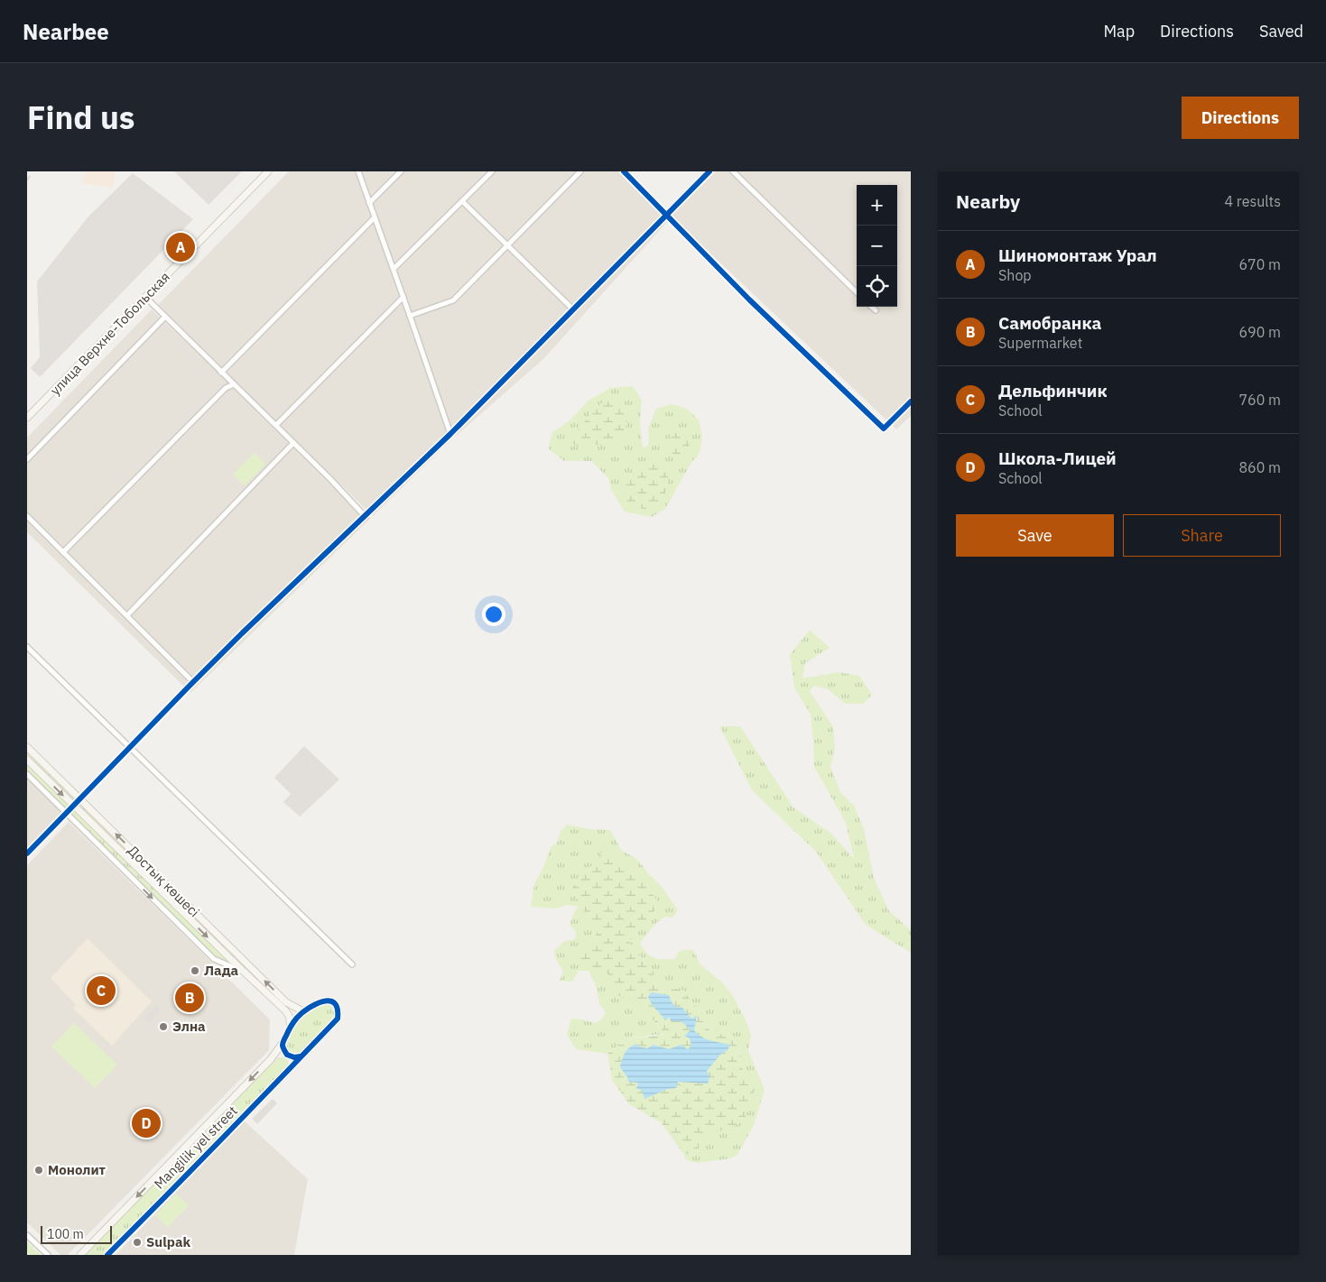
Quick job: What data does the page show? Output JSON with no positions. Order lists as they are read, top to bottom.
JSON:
{
  "streets": {
    "street": ["улица Верхне-Тобольская", "Достық көшесі", "Mangilik yel street"]
  },
  "crossings": [
    ["Достық көшесі", "Mangilik yel street"]
  ],
  "places": [
    "Лада",
    "Элна",
    "Монолит",
    "Sulpak"
  ],
  "scale_bar": "100 m",
  "page": {
    "header": "Nearbee",
    "nav": ["Map", "Directions", "Saved"],
    "title": "Find us",
    "buttons": [
      "Directions",
      ["Save", "Share"]
    ],
    "heading": ["Nearby", "4 results"],
    "map_buttons": ["+", "−"],
    "list": [
      {
        "mark": "A",
        "name": "Шиномонтаж Урал",
        "note": "Shop",
        "value": "670 m"
      },
      {
        "mark": "B",
        "name": "Самобранка",
        "note": "Supermarket",
        "value": "690 m"
      },
      {
        "mark": "C",
        "name": "Дельфинчик",
        "note": "School",
        "value": "760 m"
      },
      {
        "mark": "D",
        "name": "Школа-Лицей",
        "note": "School",
        "value": "860 m"
      }
    ],
    "pins": [
      "A",
      "C",
      "B",
      "D"
    ],
    "scale": "100 m"
  }
}
